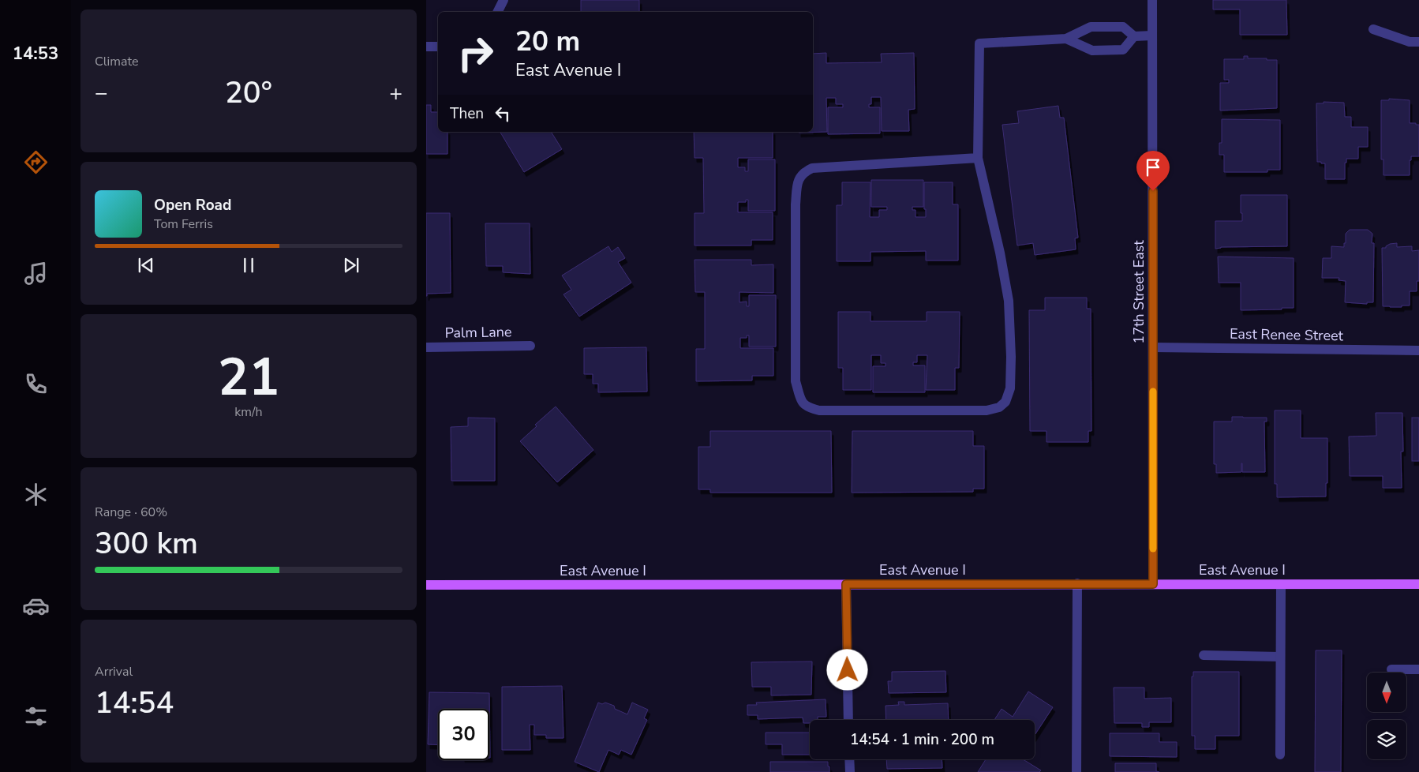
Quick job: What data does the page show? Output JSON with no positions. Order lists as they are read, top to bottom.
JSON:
{
  "streets": {
    "main road": ["East Avenue I"],
    "street": ["17th Street East", "Palm Lane", "East Renee Street"]
  },
  "crossings": [
    ["17th Street East", "East Renee Street"],
    ["17th Street East", "East Avenue I"]
  ],
  "north": "bottom",
  "page": {
    "tabs": "14:53",
    "tile": [
      "Climate",
      ["21", "km/h"],
      ["Range · 60%", "300 km"],
      ["Arrival", "14:54"]
    ],
    "turn": ["20 m", "East Avenue I"],
    "heat": ["−", "20°", "+"],
    "then": "Then",
    "song": ["Open Road", "Tom Ferris"],
    "limit": "30",
    "trip": "14:54 · 1 min · 200 m"
  }
}
